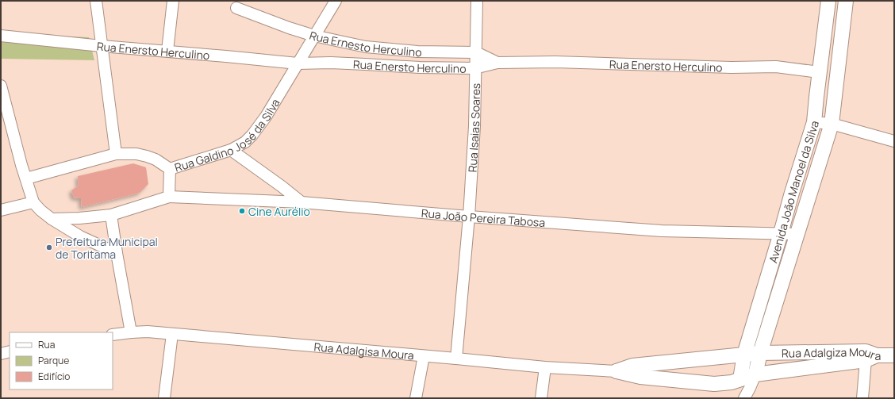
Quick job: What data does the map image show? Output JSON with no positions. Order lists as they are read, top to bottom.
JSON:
{
  "streets": {
    "street": [
      "Rua Ernesto Herculino",
      "Rua Enersto Herculino",
      "Rua Isaias Soares",
      "Rua Galdino José da Silva",
      "Avenida João Manoel da Silva",
      "Rua João Pereira Tabosa",
      "Rua Adalgisa Moura",
      "Rua Adalgiza Moura"
    ]
  },
  "crossings": [
    ["Rua Ernesto Herculino", "Rua Enersto Herculino"],
    ["Rua Ernesto Herculino", "Rua Isaias Soares"],
    ["Rua Ernesto Herculino", "Rua Galdino José da Silva"],
    ["Rua Enersto Herculino", "Rua Isaias Soares"],
    ["Rua Enersto Herculino", "Rua Galdino José da Silva"],
    ["Rua Enersto Herculino", "Avenida João Manoel da Silva"],
    ["Rua Isaias Soares", "Rua João Pereira Tabosa"],
    ["Rua Isaias Soares", "Rua Adalgisa Moura"],
    ["Avenida João Manoel da Silva", "Rua João Pereira Tabosa"],
    ["Avenida João Manoel da Silva", "Rua Adalgiza Moura"],
    ["Rua Adalgisa Moura", "Rua Adalgiza Moura"]
  ],
  "places": ["Cine Aurélio", "Prefeitura Municipal de Toritama"],
  "legend": ["Rua", "Parque", "Edifício"]
}
